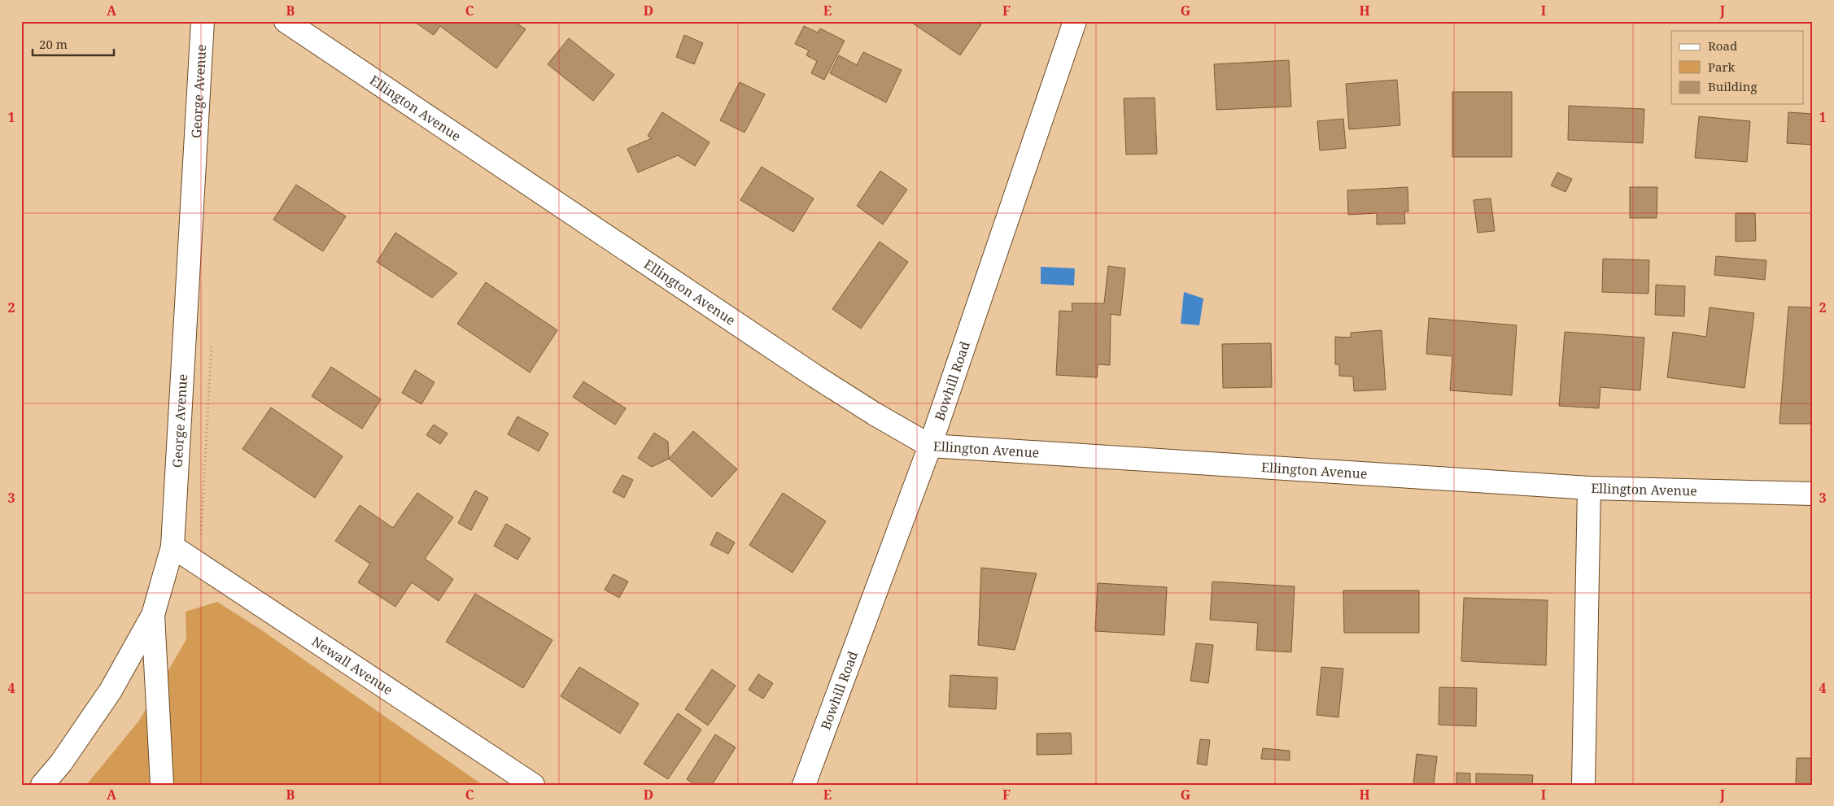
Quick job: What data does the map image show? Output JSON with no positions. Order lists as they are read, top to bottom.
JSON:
{
  "streets": {
    "street": [
      "George Avenue",
      "Ellington Avenue",
      "Bowhill Road",
      "Newall Avenue"
    ]
  },
  "crossings": [
    ["George Avenue", "Newall Avenue"],
    ["Ellington Avenue", "Bowhill Road"]
  ],
  "legend": ["Road", "Park", "Building"],
  "scale_bar": "20 m",
  "grid": {
    "columns": [
      "A",
      "B",
      "C",
      "D",
      "E",
      "F",
      "G",
      "H",
      "I",
      "J"
    ],
    "rows": [
      "1",
      "2",
      "3",
      "4"
    ]
  }
}
